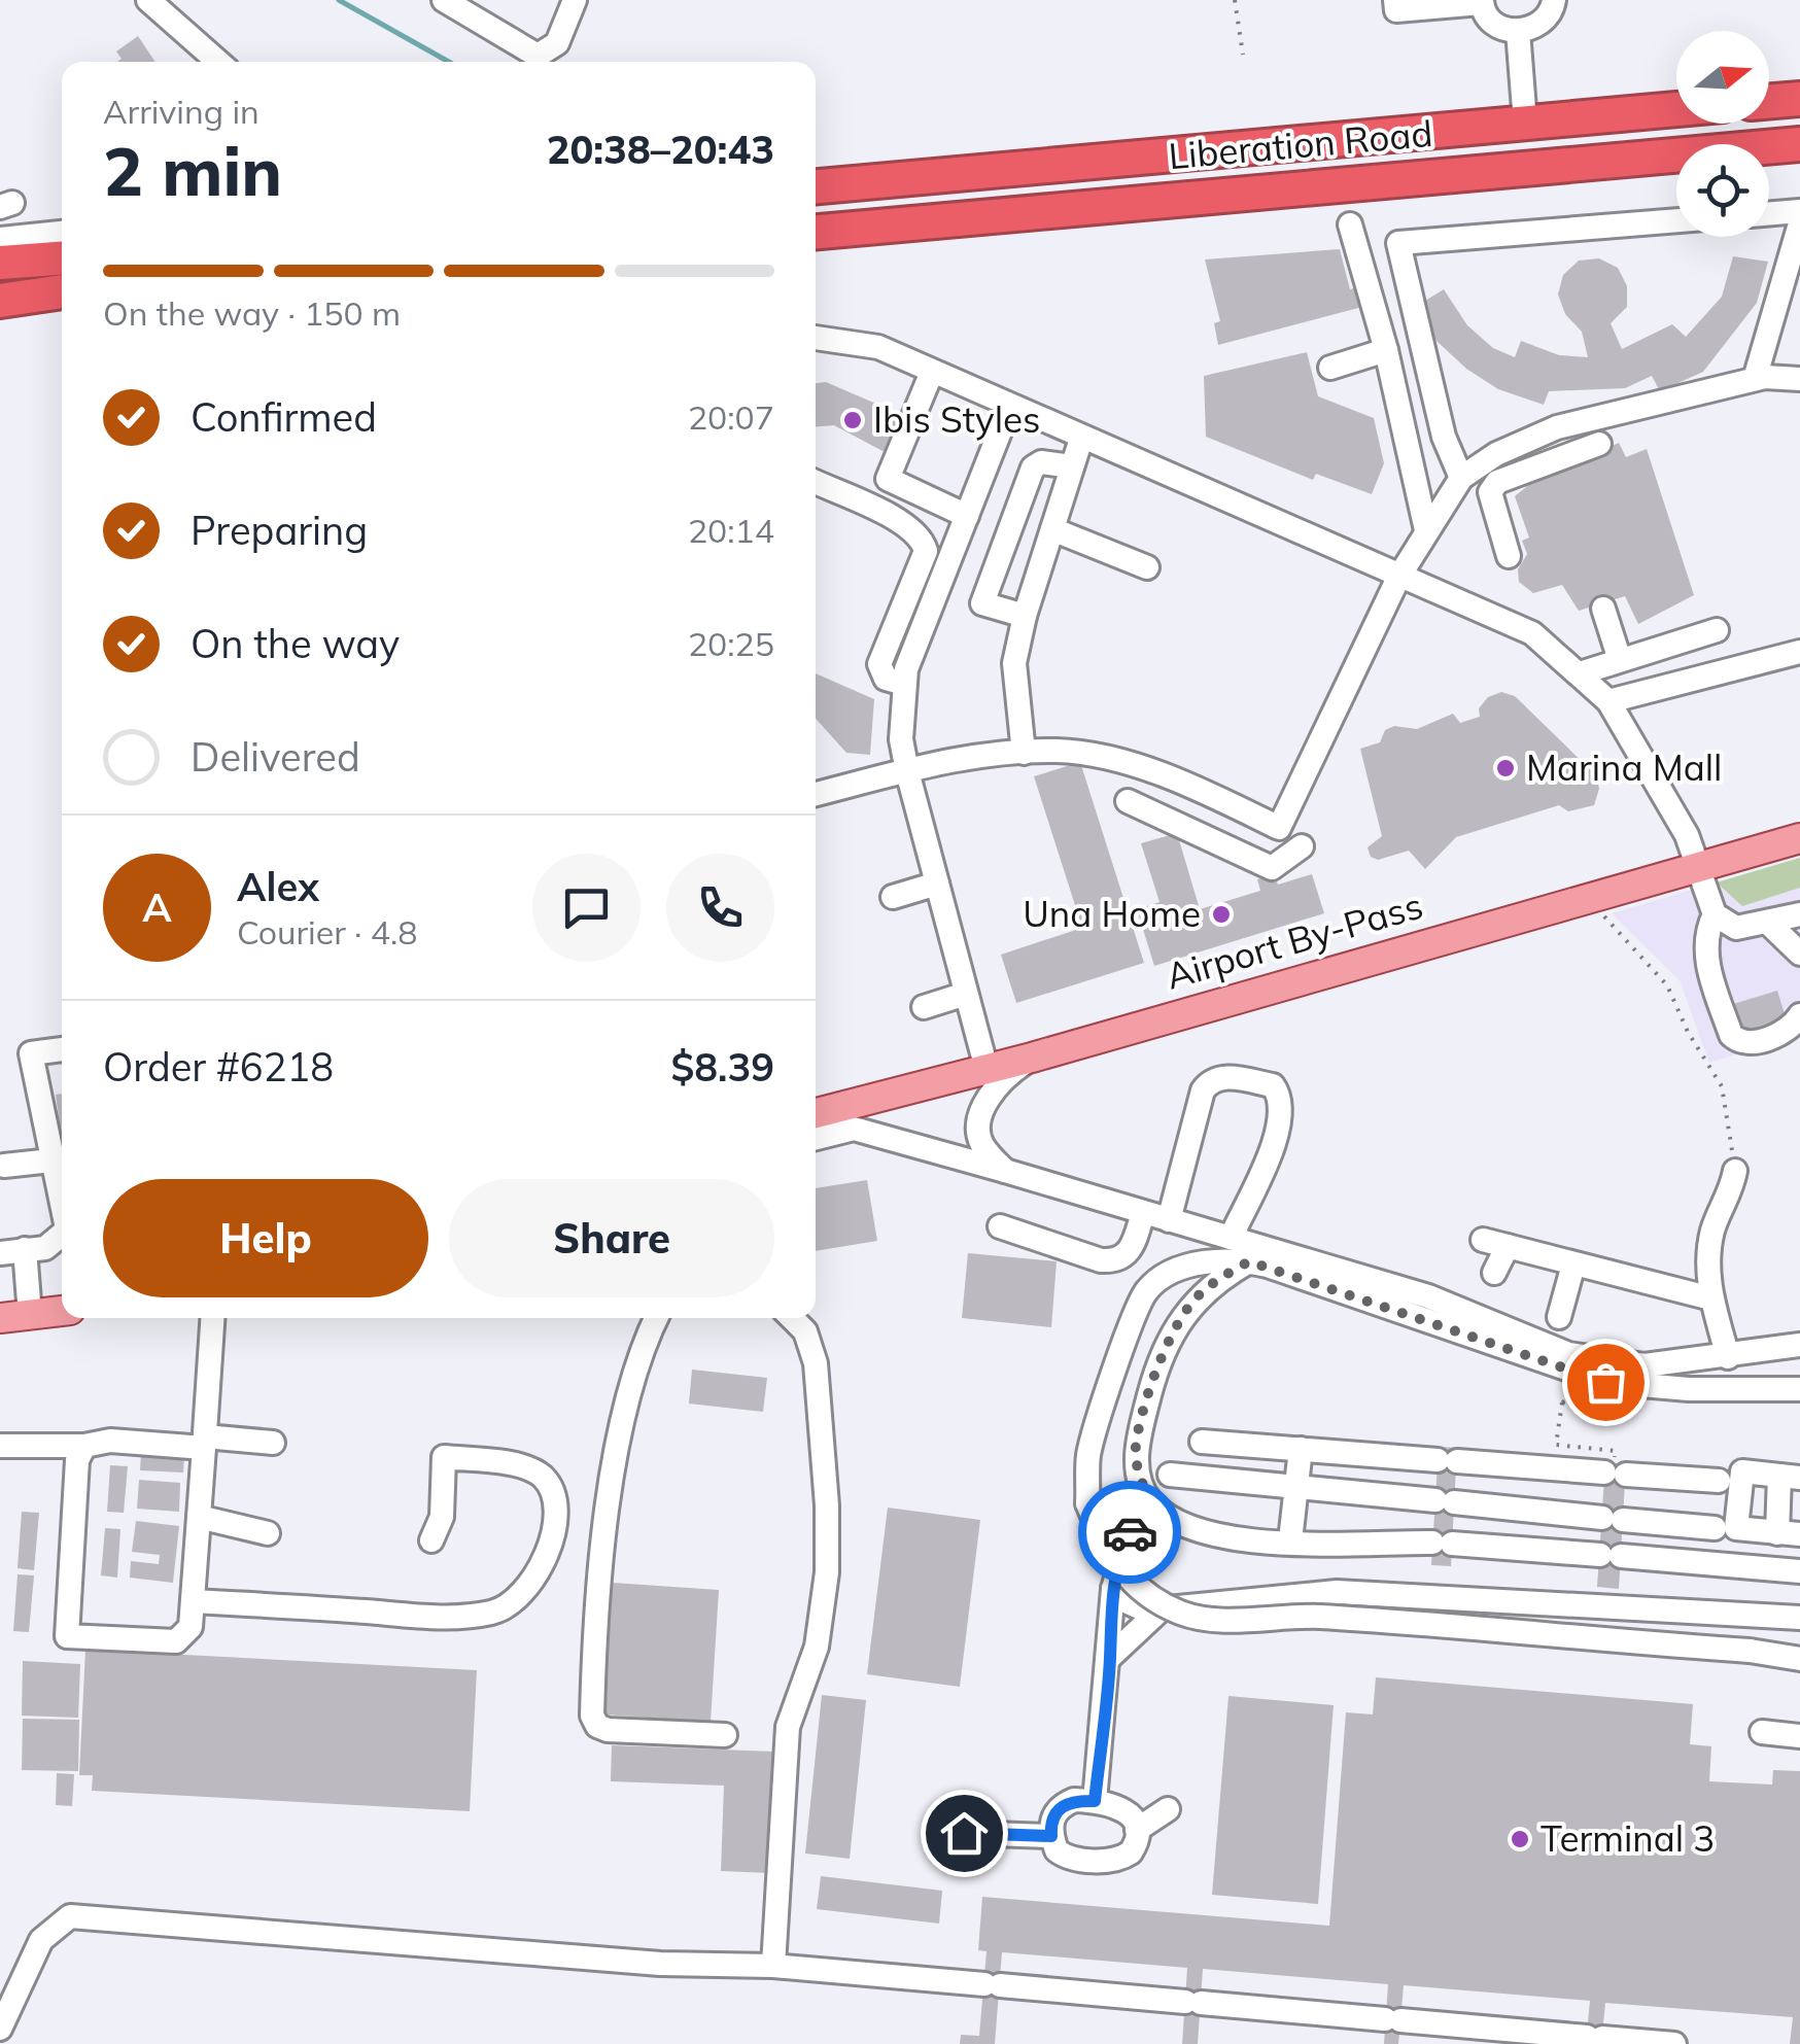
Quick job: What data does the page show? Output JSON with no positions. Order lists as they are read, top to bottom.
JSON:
{
  "streets": {
    "highway": ["Liberation Road"],
    "main road": ["Airport By-Pass"]
  },
  "places": [
    "Ibis Styles",
    "Marina Mall",
    "Una Home",
    "Terminal 3"
  ],
  "north": "right",
  "page": {
    "heading": ["2 min", "Arriving in", "20:38–20:43"],
    "panel": [
      "Alex",
      "Courier · 4.8",
      "Order #6218",
      "$8.39"
    ],
    "bar": "On the way · 150 m",
    "list": [
      ["Confirmed", "20:07"],
      ["Preparing", "20:14"],
      ["On the way", "20:25"],
      "Delivered"
    ],
    "round": "A",
    "buttons": ["Help", "Share"]
  }
}
